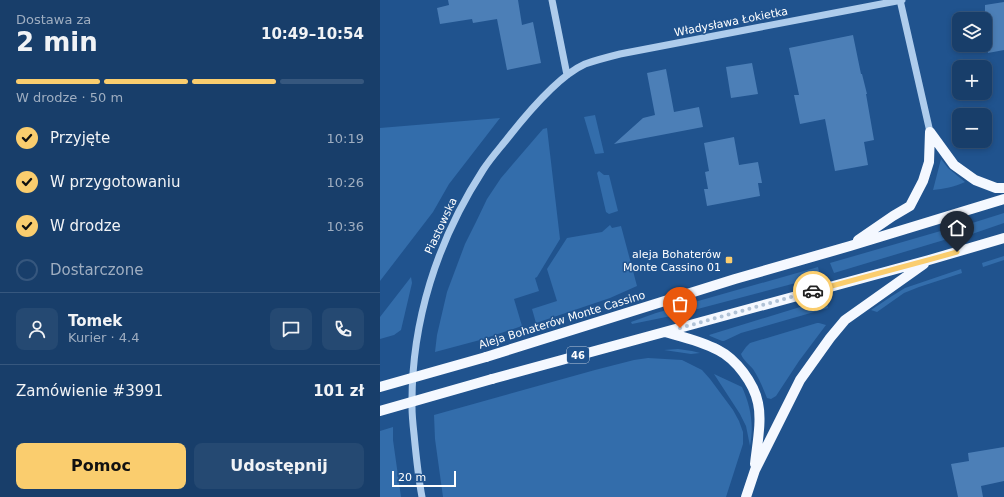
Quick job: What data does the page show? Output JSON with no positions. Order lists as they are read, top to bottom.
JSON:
{
  "streets": {
    "main road": ["Aleja Bohaterów Monte Cassino", "46"],
    "street": ["Władysława Łokietka", "Piastowska"]
  },
  "crossings": [
    ["Władysława Łokietka", "Piastowska"]
  ],
  "places": {
    "transit": ["aleja Bohaterów Monte Cassino 01"]
  },
  "scale_bar": "20 m",
  "page": {
    "heading": ["2 min", "Dostawa za", "10:49–10:54"],
    "panel": [
      "Tomek",
      "Kurier · 4.4",
      "Zamówienie #3991",
      "101 zł"
    ],
    "map_buttons": ["+", "−"],
    "bar": "W drodze · 50 m",
    "list": [
      ["Przyjęte", "10:19"],
      ["W przygotowaniu", "10:26"],
      ["W drodze", "10:36"],
      "Dostarczone"
    ],
    "buttons": ["Pomoc", "Udostępnij"],
    "scale": "20 m"
  }
}
